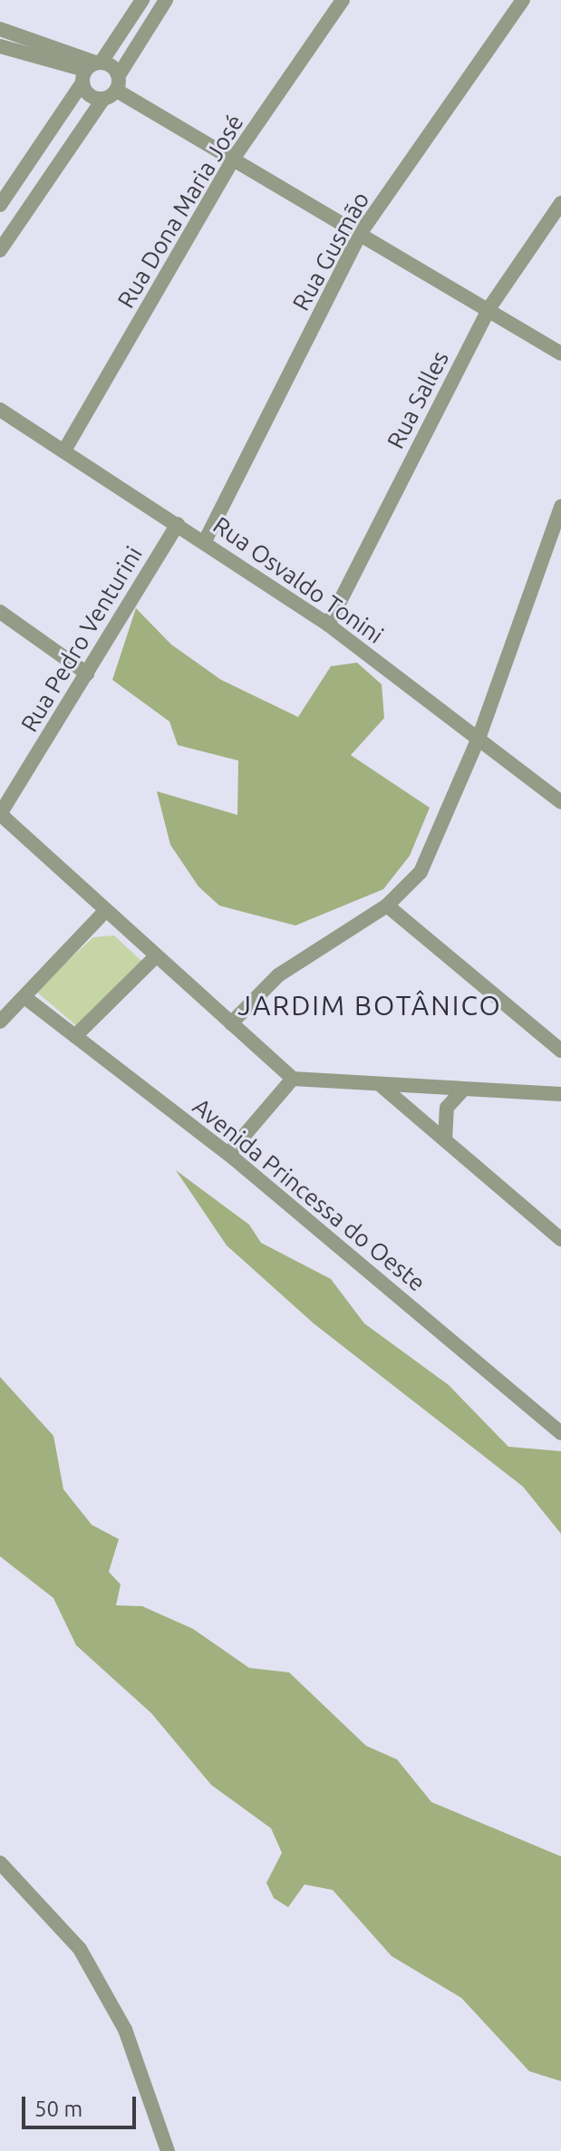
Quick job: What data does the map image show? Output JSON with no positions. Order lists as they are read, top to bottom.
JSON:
{
  "streets": {
    "street": [
      "Rua Dona Maria José",
      "Rua Gusmão",
      "Rua Salles",
      "Rua Osvaldo Tonini",
      "Rua Pedro Venturini",
      "Avenida Princessa do Oeste"
    ]
  },
  "crossings": [
    ["Rua Dona Maria José", "Rua Osvaldo Tonini"],
    ["Rua Gusmão", "Rua Osvaldo Tonini"],
    ["Rua Salles", "Rua Osvaldo Tonini"],
    ["Rua Osvaldo Tonini", "Rua Pedro Venturini"]
  ],
  "districts": ["JARDIM BOTÂNICO"],
  "scale_bar": "50 m"
}
